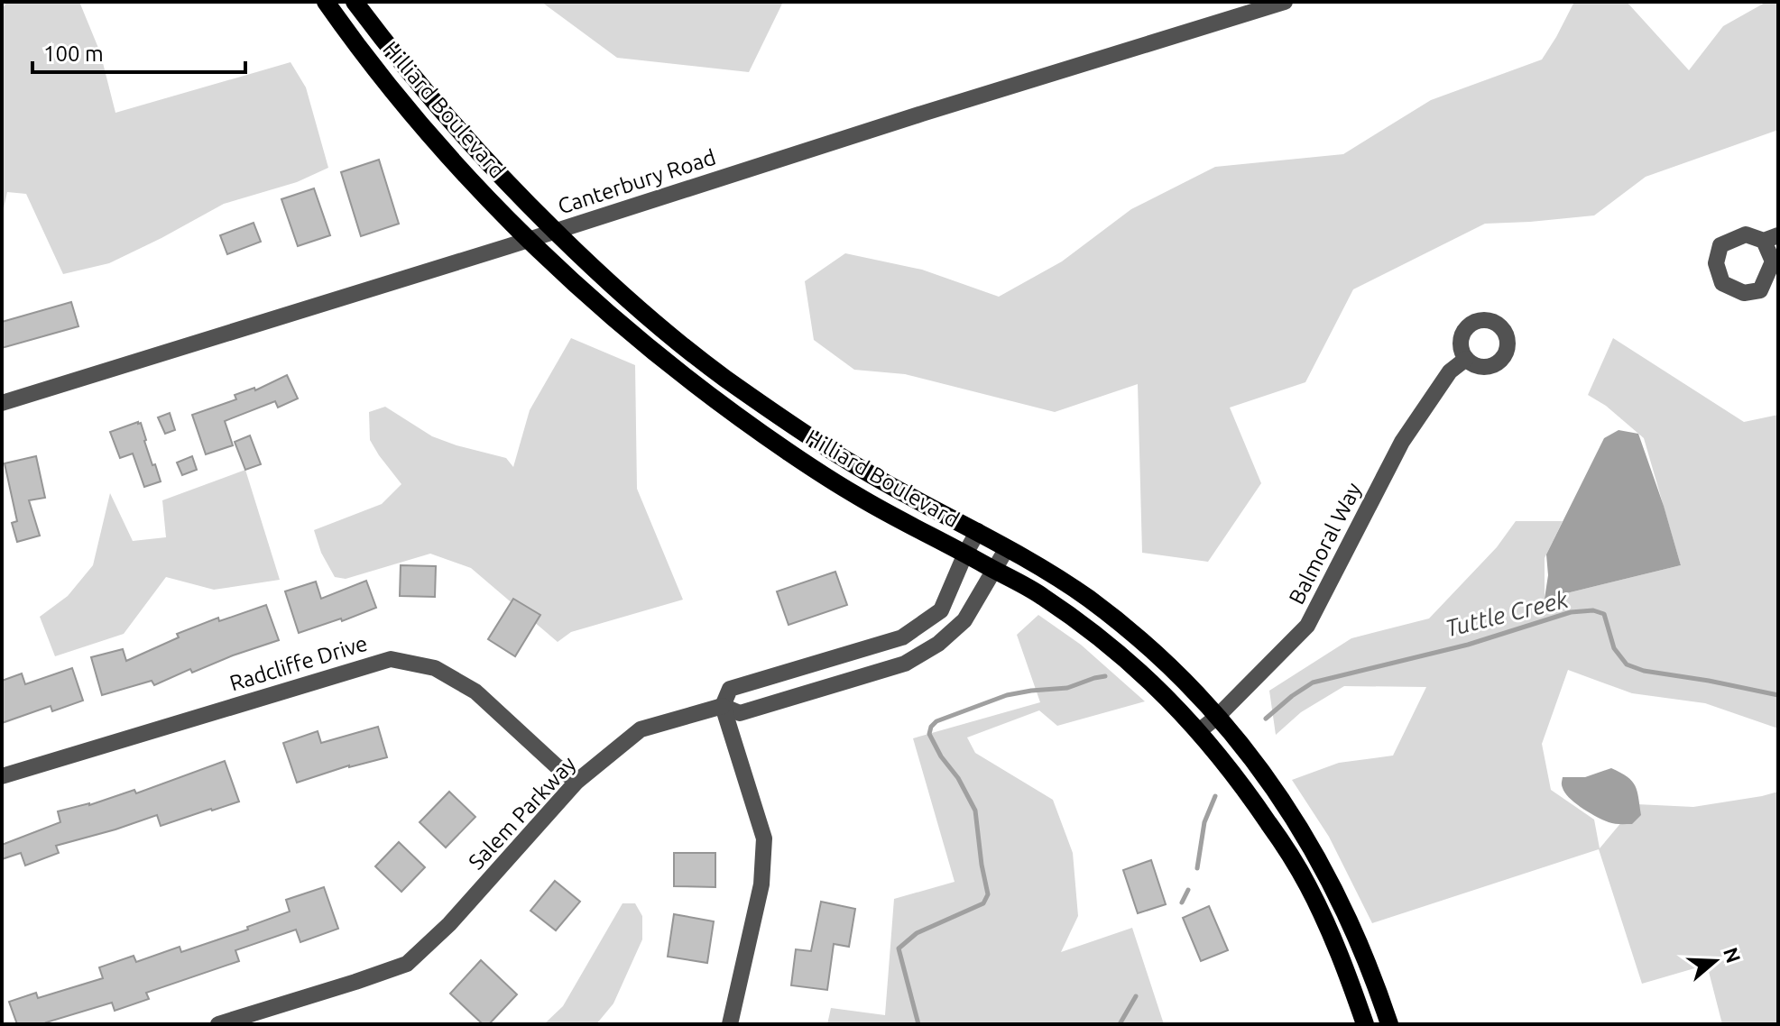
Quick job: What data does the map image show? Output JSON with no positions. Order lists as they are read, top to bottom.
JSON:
{
  "streets": {
    "main road": ["Hilliard Boulevard"],
    "street": [
      "Canterbury Road",
      "Balmoral Way",
      "Radcliffe Drive",
      "Salem Parkway"
    ]
  },
  "crossings": [
    ["Hilliard Boulevard", "Canterbury Road"],
    ["Hilliard Boulevard", "Balmoral Way"],
    ["Hilliard Boulevard", "Salem Parkway"],
    ["Radcliffe Drive", "Salem Parkway"]
  ],
  "water": ["Tuttle Creek"],
  "scale_bar": "100 m",
  "north": "right"
}
